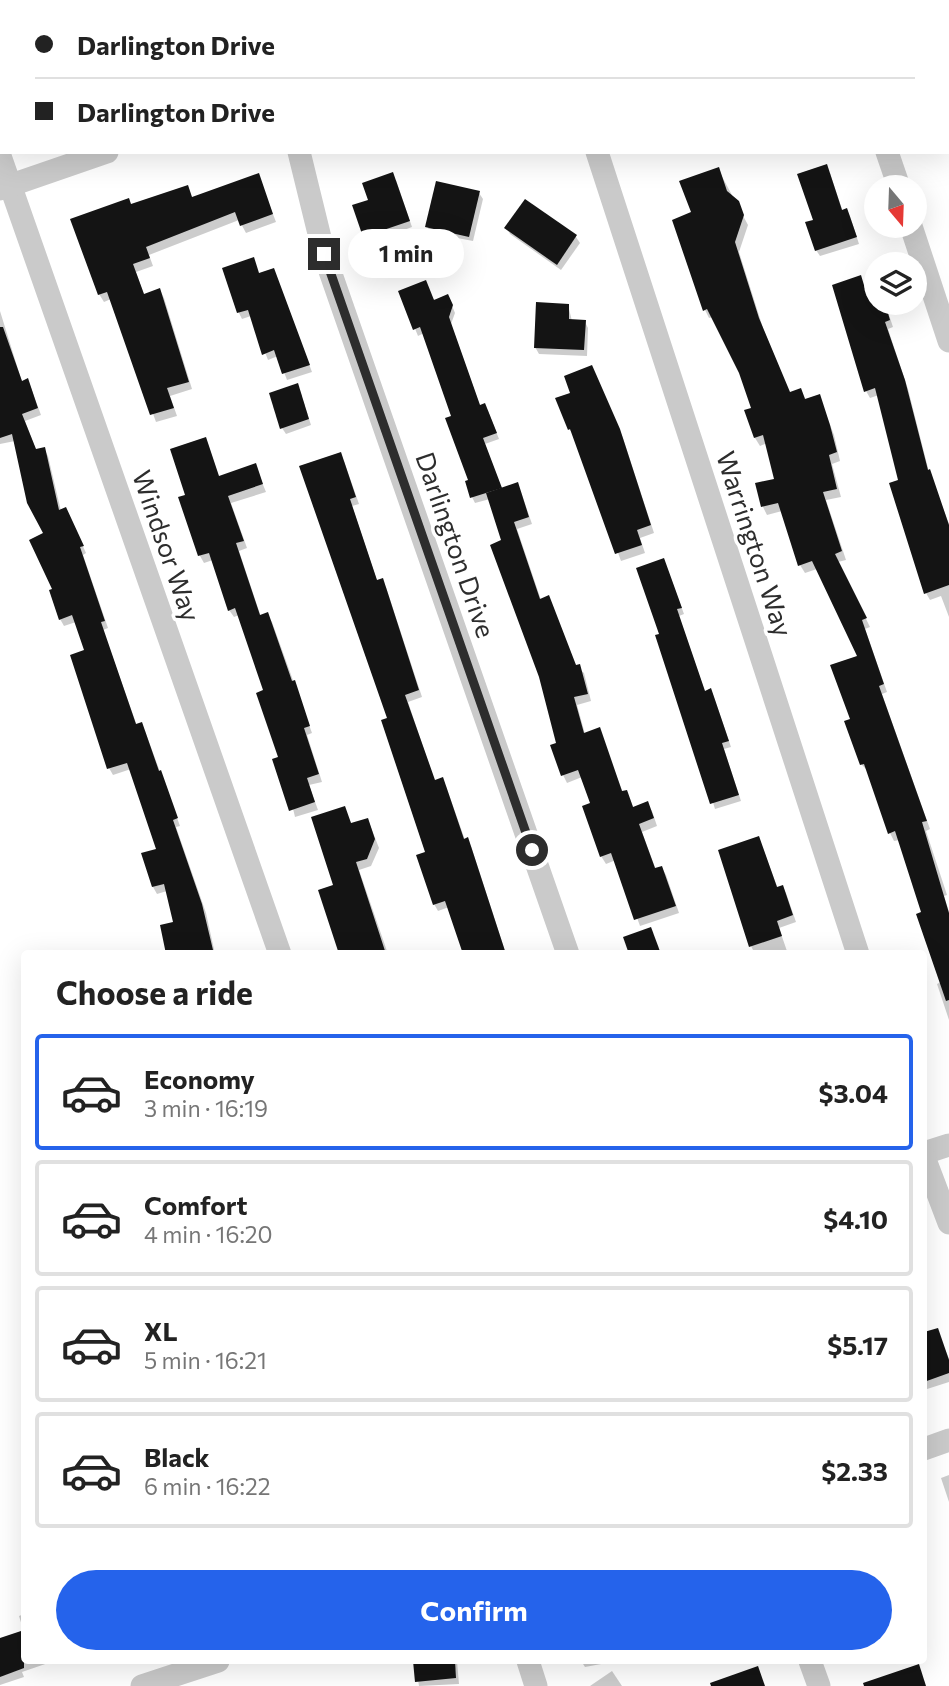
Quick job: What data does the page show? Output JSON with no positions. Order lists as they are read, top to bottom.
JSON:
{
  "streets": {
    "street": ["Warrington Way", "Darlington Drive", "Windsor Way"]
  },
  "north": "bottom",
  "page": {
    "banner": ["Darlington Drive", "Darlington Drive"],
    "bubble": "1 min",
    "heading": "Choose a ride",
    "list": [
      {
        "name": "Economy",
        "note": "3 min · 16:19",
        "value": "$3.04"
      },
      {
        "name": "Comfort",
        "note": "4 min · 16:20",
        "value": "$4.10"
      },
      {
        "name": "XL",
        "note": "5 min · 16:21",
        "value": "$5.17"
      },
      {
        "name": "Black",
        "note": "6 min · 16:22",
        "value": "$2.33"
      }
    ],
    "buttons": "Confirm"
  }
}
